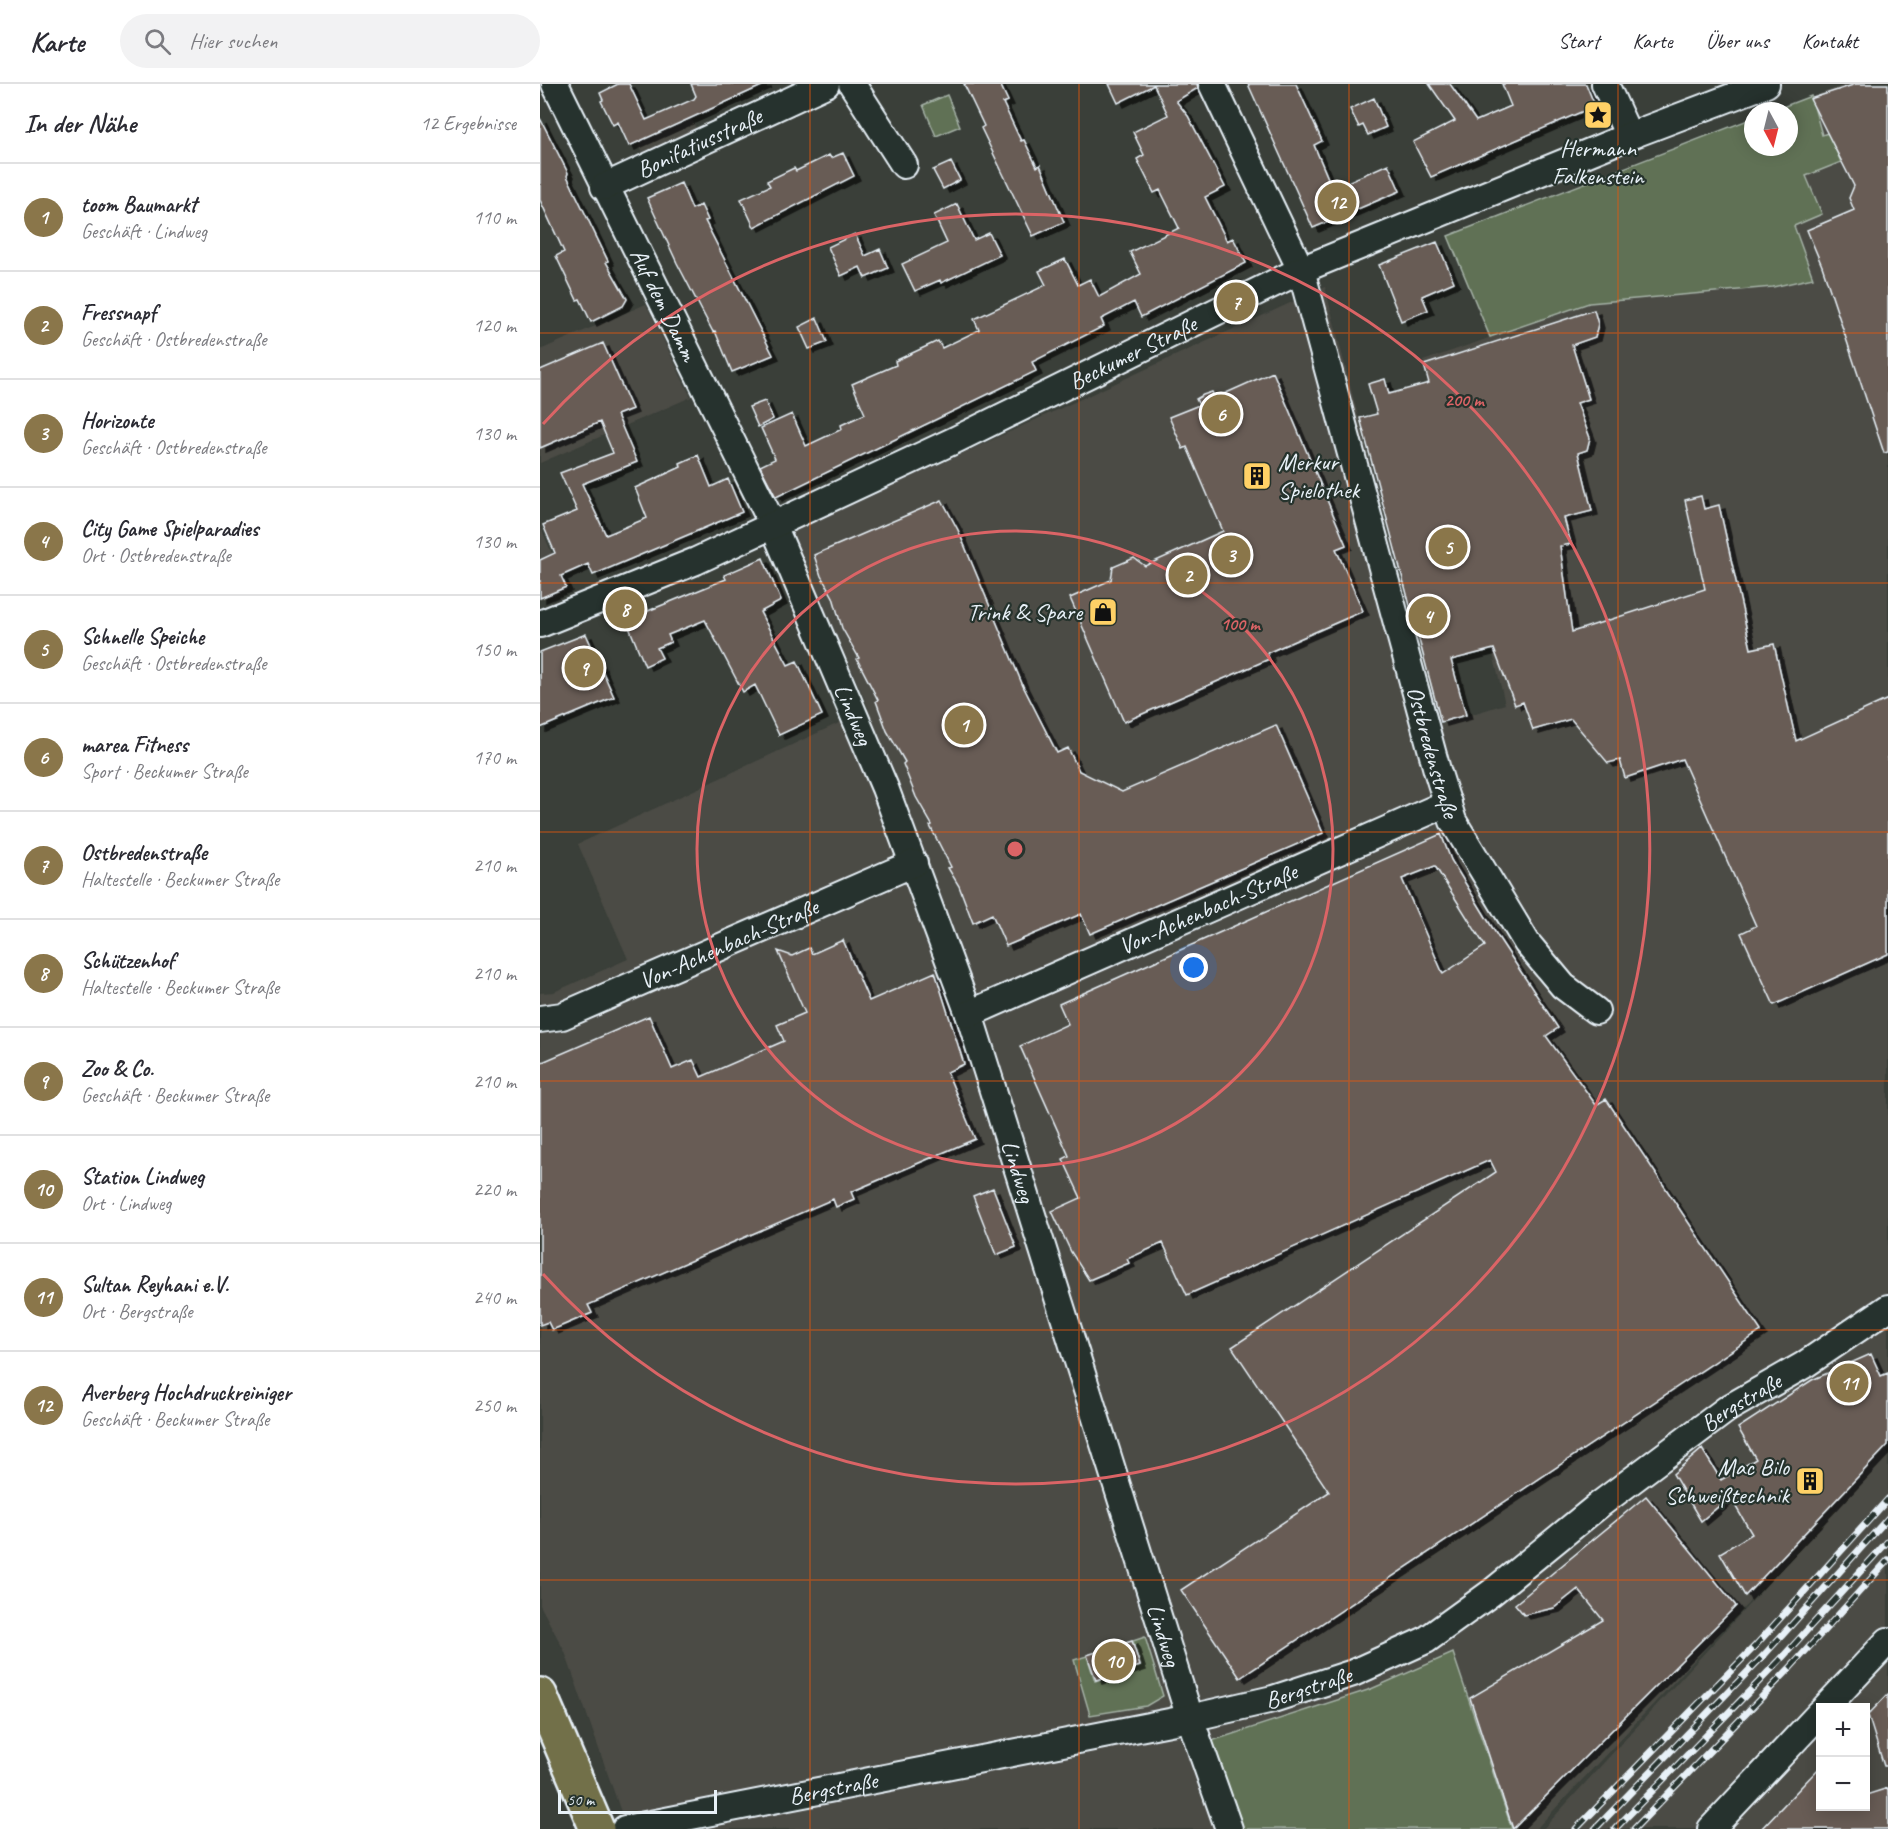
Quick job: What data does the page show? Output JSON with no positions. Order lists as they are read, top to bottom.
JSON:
{
  "streets": {
    "street": [
      "Bonifatiusstraße",
      "Auf dem Damm",
      "Beckumer Straße",
      "Lindweg",
      "Ostbredenstraße",
      "Von-Achenbach-Straße",
      "Bergstraße"
    ]
  },
  "crossings": [
    ["Bonifatiusstraße", "Auf dem Damm"],
    ["Auf dem Damm", "Beckumer Straße"],
    ["Auf dem Damm", "Lindweg"],
    ["Beckumer Straße", "Lindweg"],
    ["Beckumer Straße", "Ostbredenstraße"],
    ["Lindweg", "Von-Achenbach-Straße"],
    ["Lindweg", "Bergstraße"],
    ["Ostbredenstraße", "Von-Achenbach-Straße"]
  ],
  "places": {
    "place": ["Hermann Falkenstein"],
    "building": ["Merkur Spielothek", "Mac Bilo Schweißtechnik"],
    "shop": ["Trink & Spare"]
  },
  "scale_bar": "50 m",
  "north": "bottom",
  "page": {
    "header": "Karte",
    "search": "Hier suchen",
    "nav": [
      "Start",
      "Karte",
      "Über uns",
      "Kontakt"
    ],
    "heading": ["In der Nähe", "12 Ergebnisse"],
    "list": [
      {
        "mark": "1",
        "name": "toom Baumarkt",
        "note": "Geschäft · Lindweg",
        "value": "110 m"
      },
      {
        "mark": "2",
        "name": "Fressnapf",
        "note": "Geschäft · Ostbredenstraße",
        "value": "120 m"
      },
      {
        "mark": "3",
        "name": "Horizonte",
        "note": "Geschäft · Ostbredenstraße",
        "value": "130 m"
      },
      {
        "mark": "4",
        "name": "City Game Spielparadies",
        "note": "Ort · Ostbredenstraße",
        "value": "130 m"
      },
      {
        "mark": "5",
        "name": "Schnelle Speiche",
        "note": "Geschäft · Ostbredenstraße",
        "value": "150 m"
      },
      {
        "mark": "6",
        "name": "marea Fitness",
        "note": "Sport · Beckumer Straße",
        "value": "170 m"
      },
      {
        "mark": "7",
        "name": "Ostbredenstraße",
        "note": "Haltestelle · Beckumer Straße",
        "value": "210 m"
      },
      {
        "mark": "8",
        "name": "Schützenhof",
        "note": "Haltestelle · Beckumer Straße",
        "value": "210 m"
      },
      {
        "mark": "9",
        "name": "Zoo & Co.",
        "note": "Geschäft · Beckumer Straße",
        "value": "210 m"
      },
      {
        "mark": "10",
        "name": "Station Lindweg",
        "note": "Ort · Lindweg",
        "value": "220 m"
      },
      {
        "mark": "11",
        "name": "Sultan Reyhani e.V.",
        "note": "Ort · Bergstraße",
        "value": "240 m"
      },
      {
        "mark": "12",
        "name": "Averberg Hochdruckreiniger",
        "note": "Geschäft · Beckumer Straße",
        "value": "250 m"
      }
    ],
    "pins": [
      "12",
      "7",
      "6",
      "5",
      "3",
      "2",
      "8",
      "4",
      "9",
      "1",
      "11",
      "10"
    ],
    "map_buttons": ["+", "−"],
    "scale": "50 m"
  },
  "rings": ["200 m", "100 m"]
}
